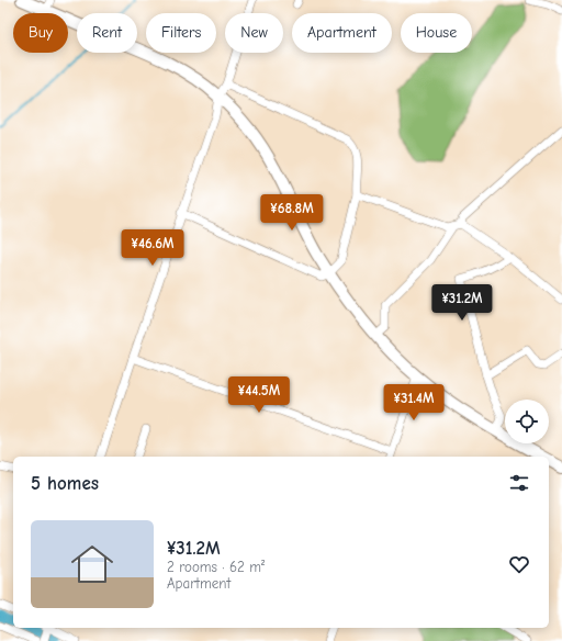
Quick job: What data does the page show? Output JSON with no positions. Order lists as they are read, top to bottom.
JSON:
{
  "page": {
    "chip": [
      "Buy",
      "Rent",
      "Filters",
      "New",
      "Apartment",
      "House"
    ],
    "price": [
      "¥68.8M",
      "¥46.6M",
      "¥31.2M",
      "¥44.5M",
      "¥31.4M"
    ],
    "heading": "5 homes",
    "list": [
      {
        "name": "¥31.2M",
        "note": "2 rooms · 62 m² · Apartment"
      }
    ]
  }
}
